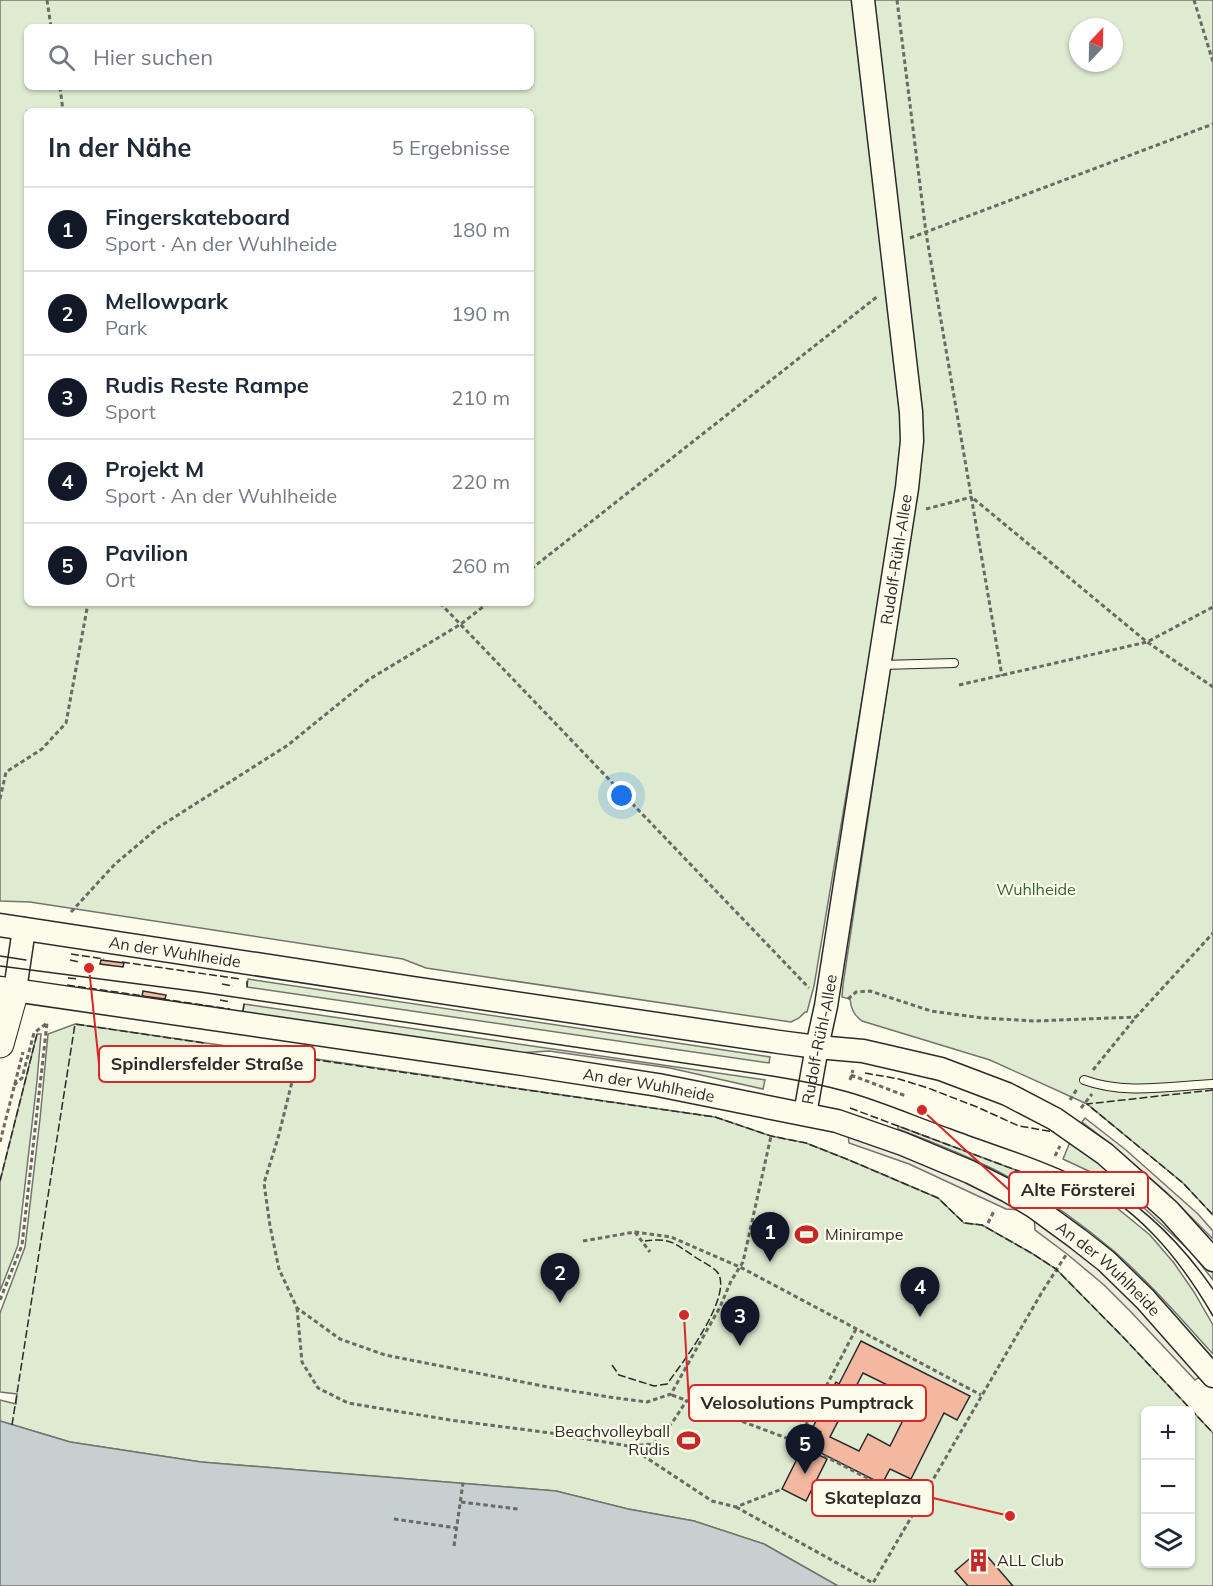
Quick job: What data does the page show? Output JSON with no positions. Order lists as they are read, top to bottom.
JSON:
{
  "streets": {
    "main road": ["Rudolf-Rühl-Allee", "An der Wuhlheide"]
  },
  "crossings": [
    ["Rudolf-Rühl-Allee", "An der Wuhlheide"]
  ],
  "parks": ["Wuhlheide"],
  "places": {
    "other": [
      "Spindlersfelder Straße",
      "Alte Försterei",
      "Velosolutions Pumptrack",
      "Skateplaza"
    ],
    "sports": ["Minirampe", "Beachvolleyball Rudis"],
    "building": ["ALL Club"]
  },
  "north": "top",
  "page": {
    "search": "Hier suchen",
    "heading": ["In der Nähe", "5 Ergebnisse"],
    "list": [
      {
        "mark": "1",
        "name": "Fingerskateboard",
        "note": "Sport · An der Wuhlheide",
        "value": "180 m"
      },
      {
        "mark": "2",
        "name": "Mellowpark",
        "note": "Park",
        "value": "190 m"
      },
      {
        "mark": "3",
        "name": "Rudis Reste Rampe",
        "note": "Sport",
        "value": "210 m"
      },
      {
        "mark": "4",
        "name": "Projekt M",
        "note": "Sport · An der Wuhlheide",
        "value": "220 m"
      },
      {
        "mark": "5",
        "name": "Pavilion",
        "note": "Ort",
        "value": "260 m"
      }
    ],
    "pins": [
      "1",
      "2",
      "4",
      "3",
      "5"
    ],
    "map_buttons": ["+", "−"]
  }
}
